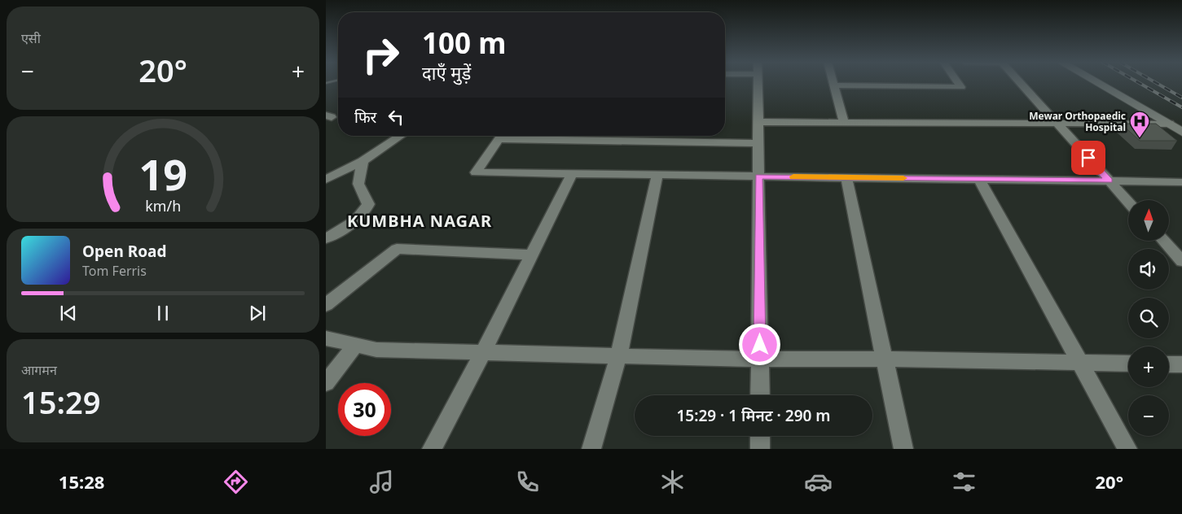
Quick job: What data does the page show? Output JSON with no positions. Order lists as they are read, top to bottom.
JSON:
{
  "districts": ["KUMBHA NAGAR"],
  "places": {
    "hospital": ["Mewar Orthopaedic Hospital"]
  },
  "north": "top",
  "page": {
    "tile": [
      "एसी",
      ["आगमन", "15:29"]
    ],
    "turn": ["100 m", "दाएँ मुड़ें"],
    "heat": ["−", "20°", "+"],
    "then": "फिर",
    "map_buttons": ["+", "−"],
    "song": ["Open Road", "Tom Ferris"],
    "limit": "30",
    "trip": "15:29 · 1 मिनट · 290 m",
    "tabs": ["15:28", "20°"],
    "gauge": ["19", "km/h"]
  }
}
